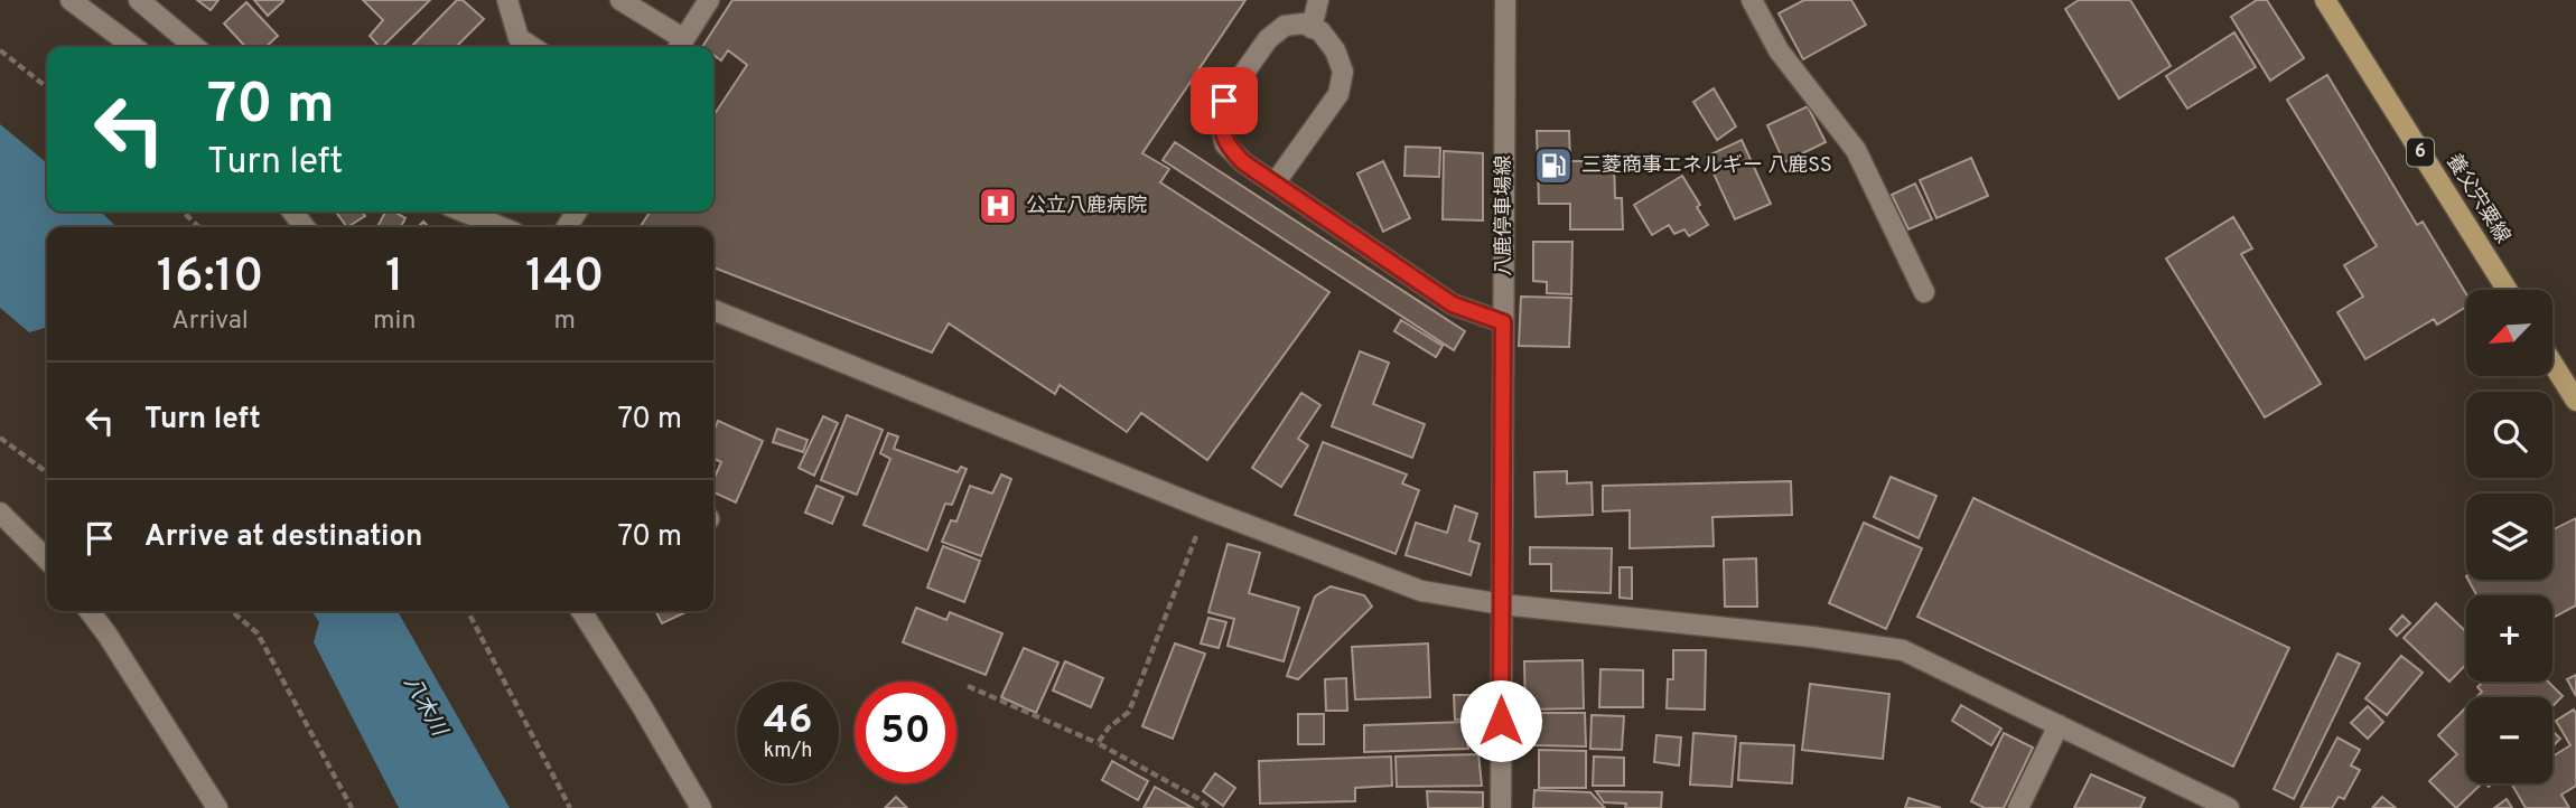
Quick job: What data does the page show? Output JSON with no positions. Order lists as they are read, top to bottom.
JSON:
{
  "streets": {
    "main road": ["6", "養父宍粟線"],
    "street": ["八鹿停車場線"]
  },
  "water": ["八木川"],
  "places": {
    "fuel station": ["三菱商事エネルギー 八鹿SS"],
    "hospital": ["公立八鹿病院"]
  },
  "north": "bottom left",
  "page": {
    "turn": ["70 m", "Turn left"],
    "eta": [
      "16:10",
      "Arrival",
      "1",
      "min",
      "140",
      "m"
    ],
    "map_buttons": ["+", "−"],
    "list": [
      {
        "name": "Turn left",
        "value": "70 m"
      },
      {
        "name": "Arrive at destination",
        "value": "70 m"
      }
    ],
    "speed": "46 km/h",
    "limit": "50"
  }
}
